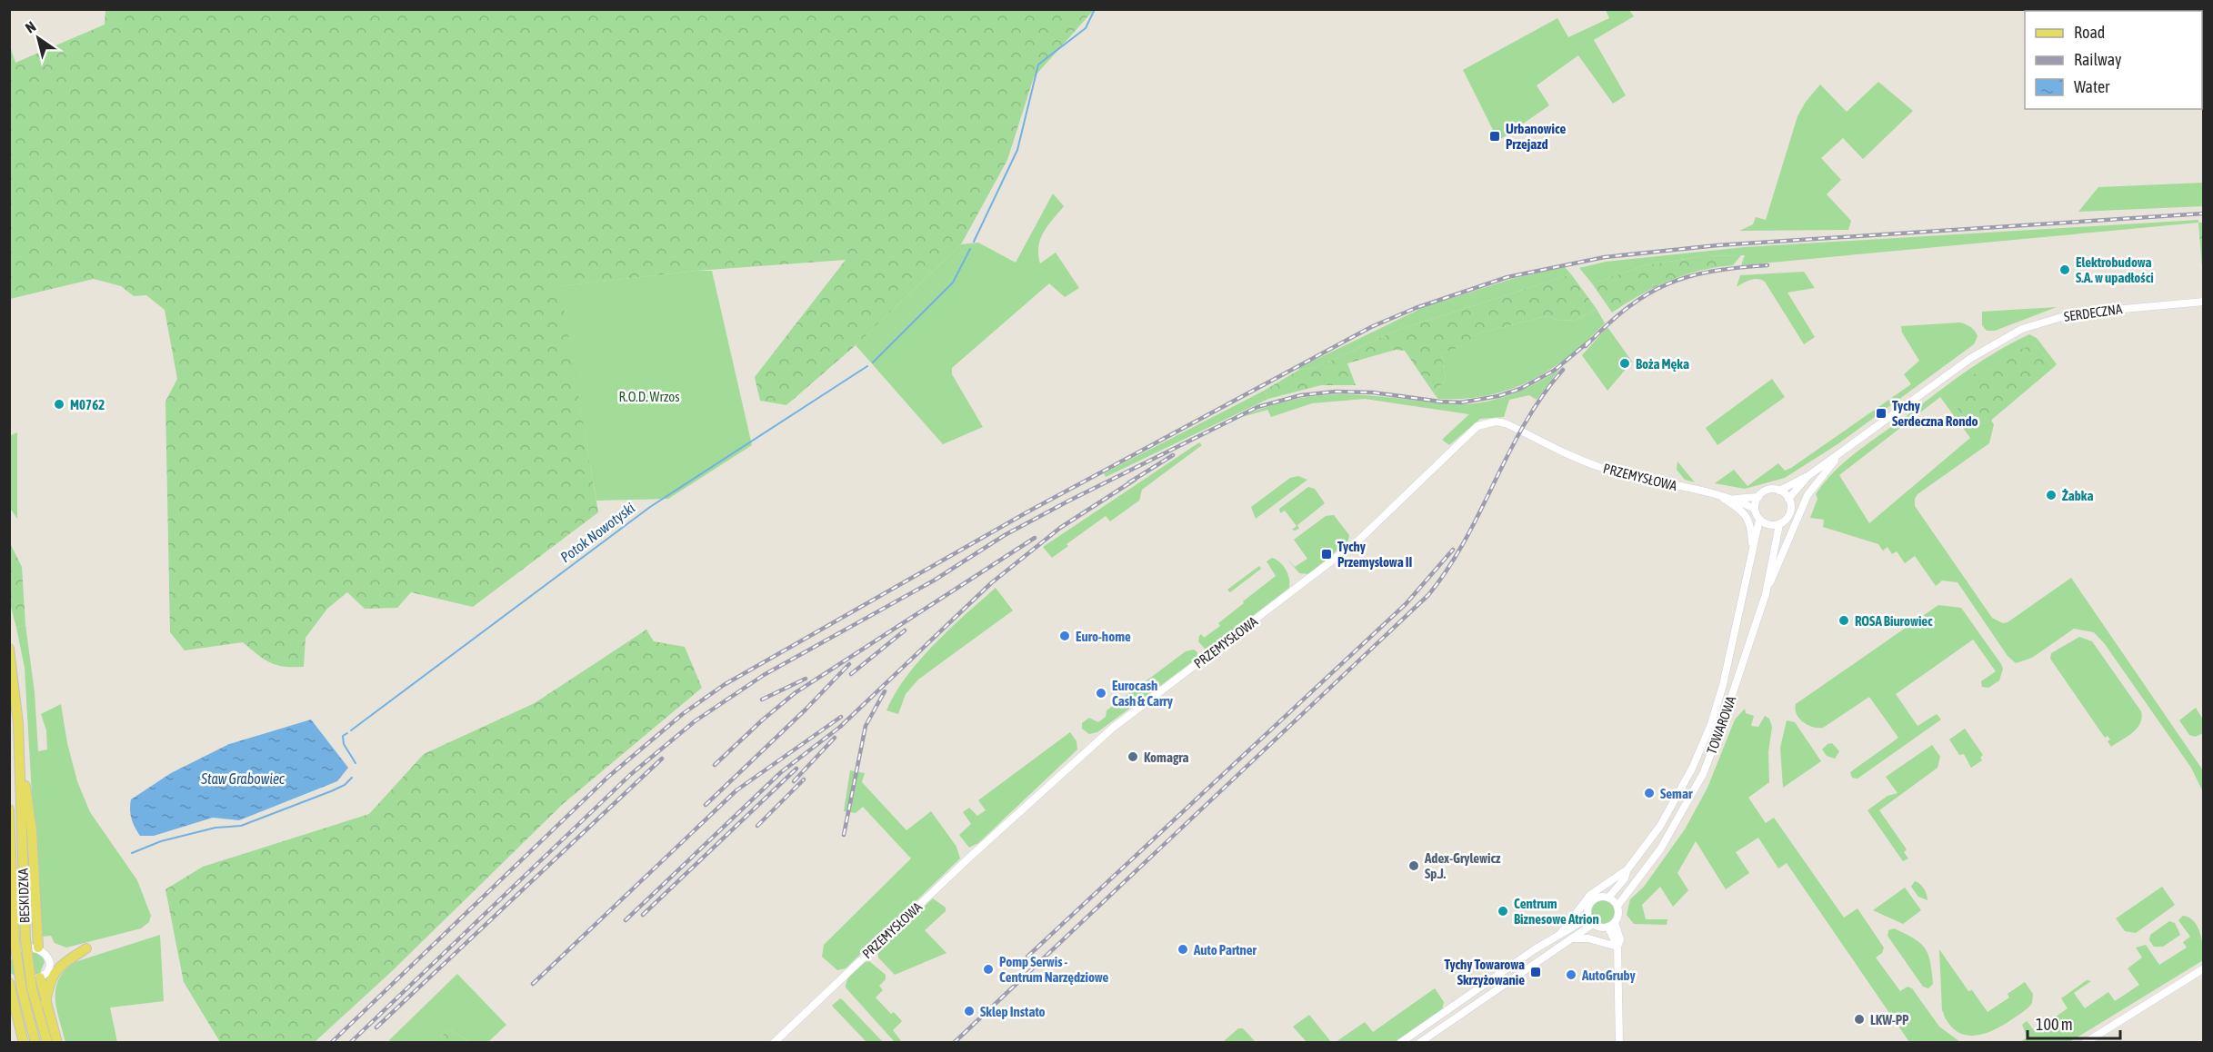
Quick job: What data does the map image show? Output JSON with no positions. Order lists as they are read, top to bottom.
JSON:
{
  "streets": {
    "main road": ["BESKIDZKA"],
    "street": ["SERDECZNA", "PRZEMYSŁOWA", "TOWAROWA"]
  },
  "crossings": [
    ["PRZEMYSŁOWA", "TOWAROWA"]
  ],
  "water": ["Potok Nowotyski", "Staw Grabowiec"],
  "parks": ["R.O.D. Wrzos"],
  "places": {
    "transit": [
      "Urbanowice Przejazd",
      "Tychy Serdeczna Rondo",
      "Tychy Przemysłowa II",
      "Tychy Towarowa Skrzyżowanie"
    ],
    "other": [
      "Elektrobudowa S.A. w upadłości",
      "Boża Męka",
      "M0762",
      "Żabka",
      "ROSA Biurowiec",
      "Euro-home",
      "Eurocash Cash & Carry",
      "Komagra",
      "Semar",
      "Adex-Grylewicz Sp.J.",
      "Centrum Biznesowe Atrion",
      "Auto Partner",
      "Pomp Serwis - Centrum Narzędziowe",
      "AutoGruby",
      "Sklep Instato",
      "LKW-PP"
    ]
  },
  "legend": ["Road", "Railway", "Water"],
  "scale_bar": "100 m",
  "north": "top left"
}
